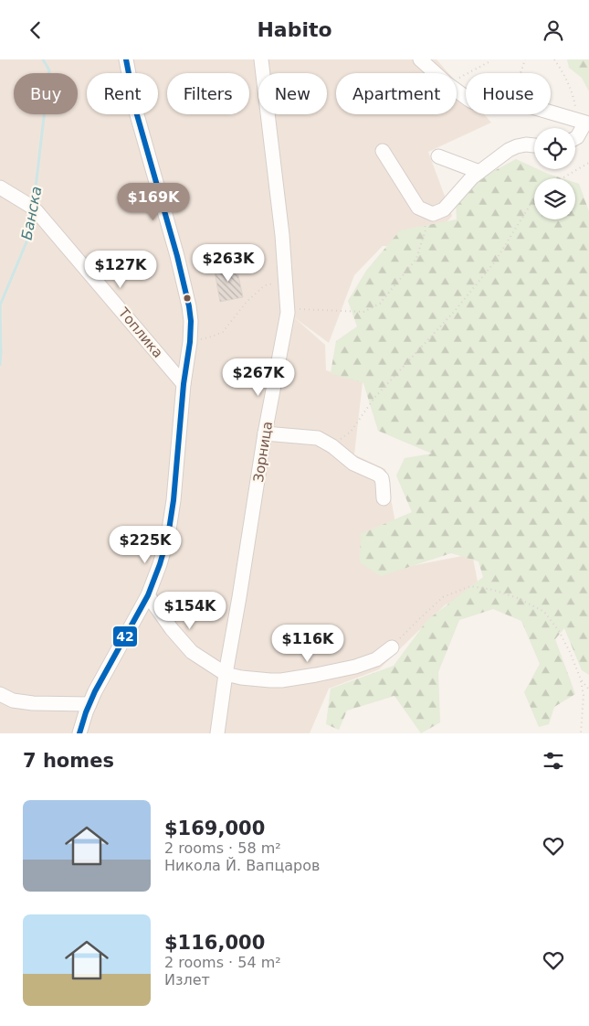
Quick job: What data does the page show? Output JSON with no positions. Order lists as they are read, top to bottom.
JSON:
{
  "streets": {
    "street": ["Топлика", "Зорница"]
  },
  "water": ["Банска"],
  "lines": ["transit line 42"],
  "page": {
    "header": "Habito",
    "chip": [
      "Buy",
      "Rent",
      "Filters",
      "New",
      "Apartment",
      "House"
    ],
    "price": [
      "$169K",
      "$263K",
      "$127K",
      "$267K",
      "$225K",
      "$154K",
      "$116K"
    ],
    "heading": "7 homes",
    "list": [
      {
        "name": "$169,000",
        "note": "2 rooms · 58 m² · Никола Й. Вапцаров"
      },
      {
        "name": "$116,000",
        "note": "2 rooms · 54 m² · Излет"
      }
    ]
  }
}
